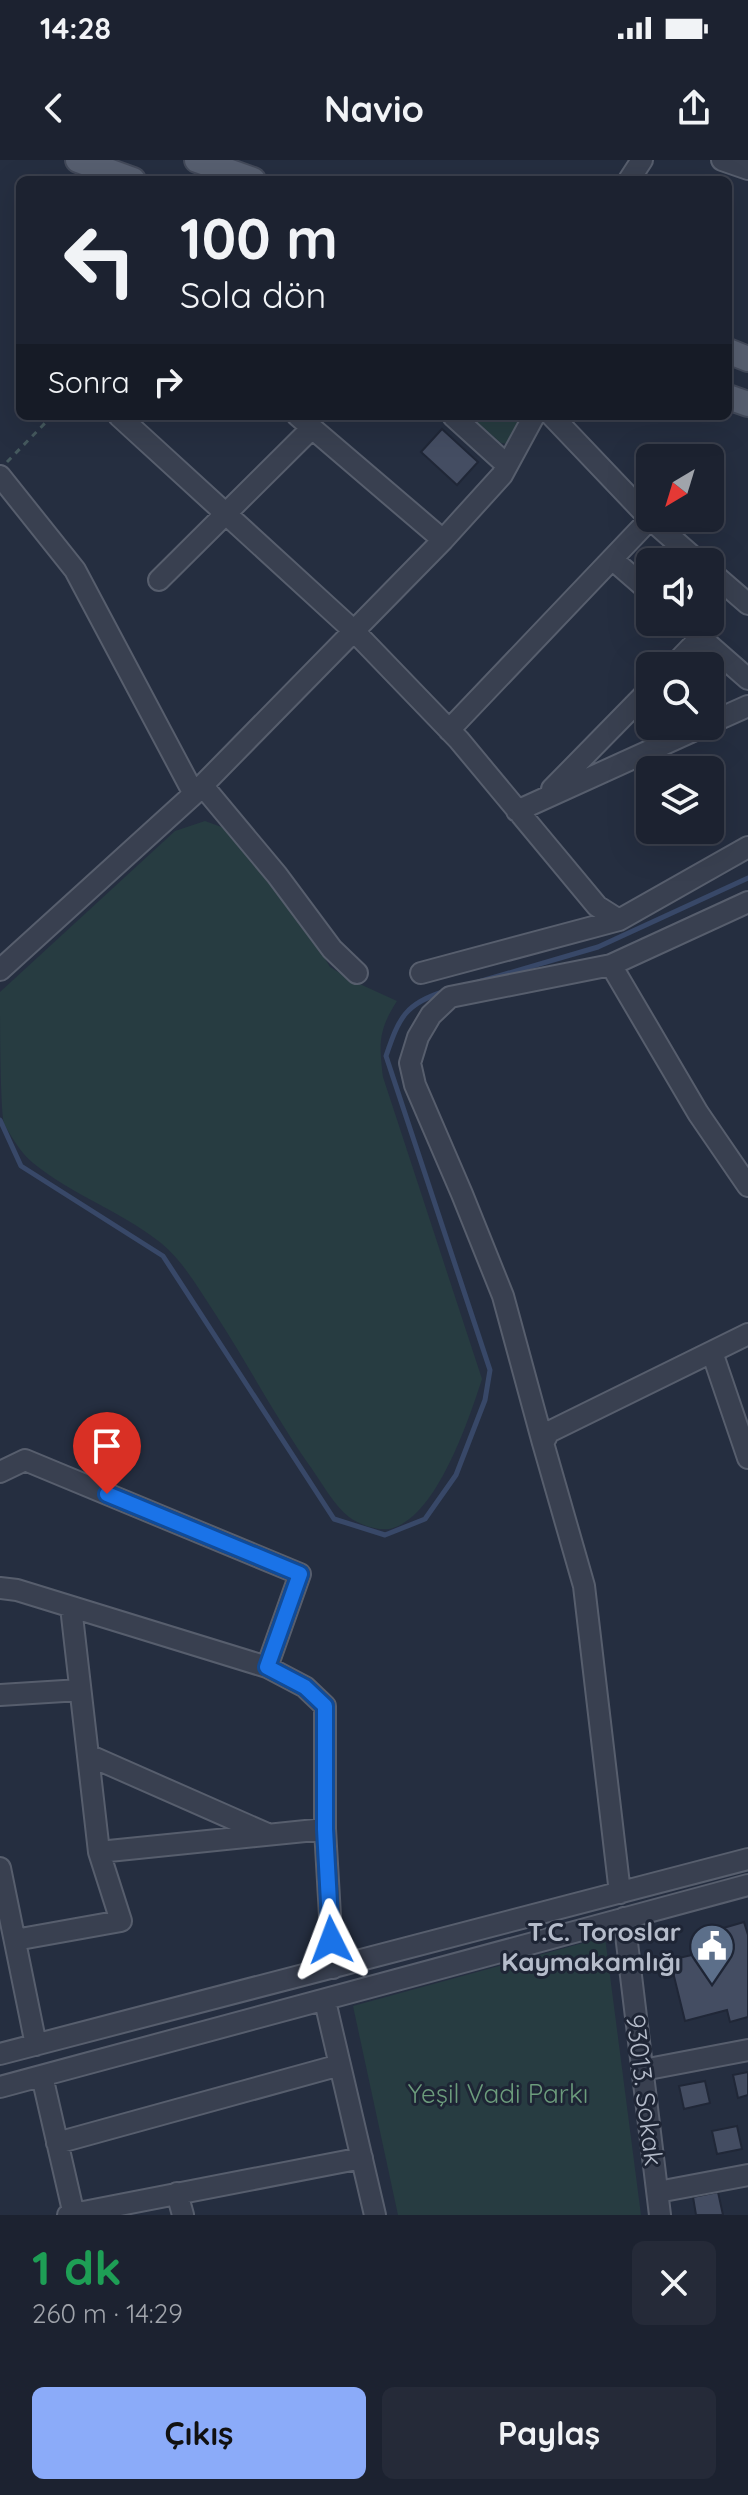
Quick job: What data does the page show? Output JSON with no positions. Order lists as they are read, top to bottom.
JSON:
{
  "streets": {
    "street": ["93013. Sokak"]
  },
  "parks": ["Yeşil Vadi Parkı"],
  "places": {
    "public building": ["T.C. Toroslar Kaymakamlığı"]
  },
  "north": "bottom left",
  "page": {
    "status": "14:28",
    "header": "Navio",
    "turn": ["100 m", "Sola dön"],
    "then": "Sonra",
    "heading": ["1 dk", "260 m · 14:29"],
    "buttons": ["Çıkış", "Paylaş"]
  }
}
